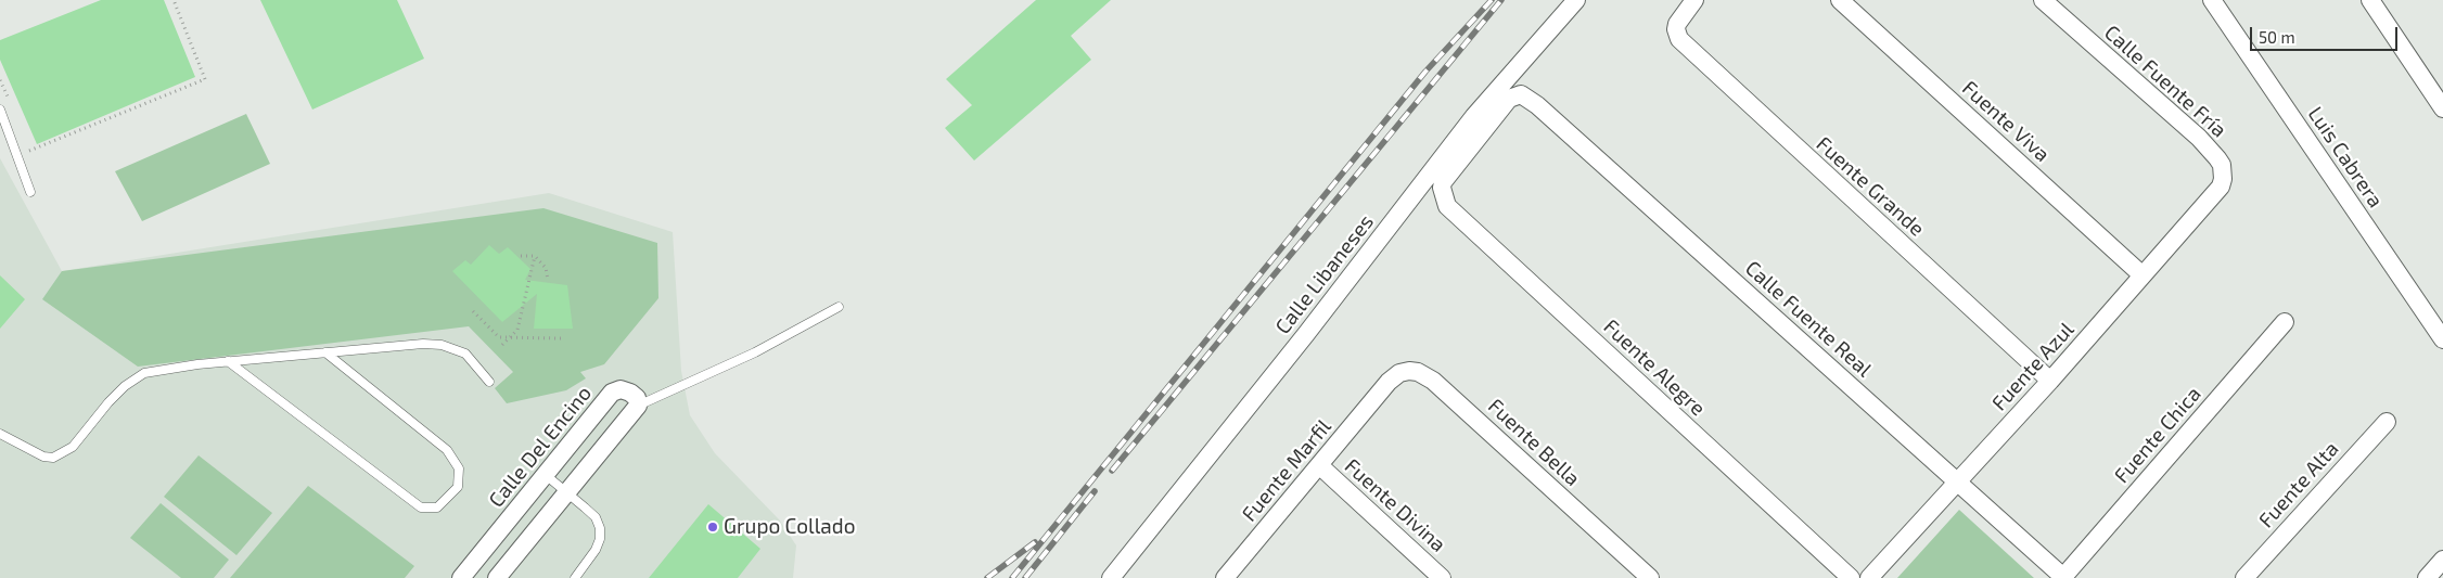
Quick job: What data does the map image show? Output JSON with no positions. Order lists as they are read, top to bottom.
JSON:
{
  "streets": {
    "street": [
      "Calle Fuente Fría",
      "Fuente Viva",
      "Luis Cabrera",
      "Fuente Grande",
      "Calle Libaneses",
      "Calle Fuente Real",
      "Fuente Azul",
      "Fuente Alegre",
      "Fuente Chica",
      "Fuente Bella",
      "Calle Del Encino",
      "Fuente Marfil",
      "Fuente Alta",
      "Fuente Divina"
    ]
  },
  "crossings": [
    ["Calle Fuente Fría", "Fuente Azul"],
    ["Fuente Viva", "Fuente Azul"],
    ["Fuente Grande", "Fuente Azul"],
    ["Calle Fuente Real", "Fuente Azul"],
    ["Calle Fuente Real", "Fuente Alegre"],
    ["Calle Fuente Real", "Fuente Chica"],
    ["Fuente Bella", "Fuente Marfil"],
    ["Fuente Marfil", "Fuente Divina"]
  ],
  "places": ["Grupo Collado"],
  "scale_bar": "50 m"
}
